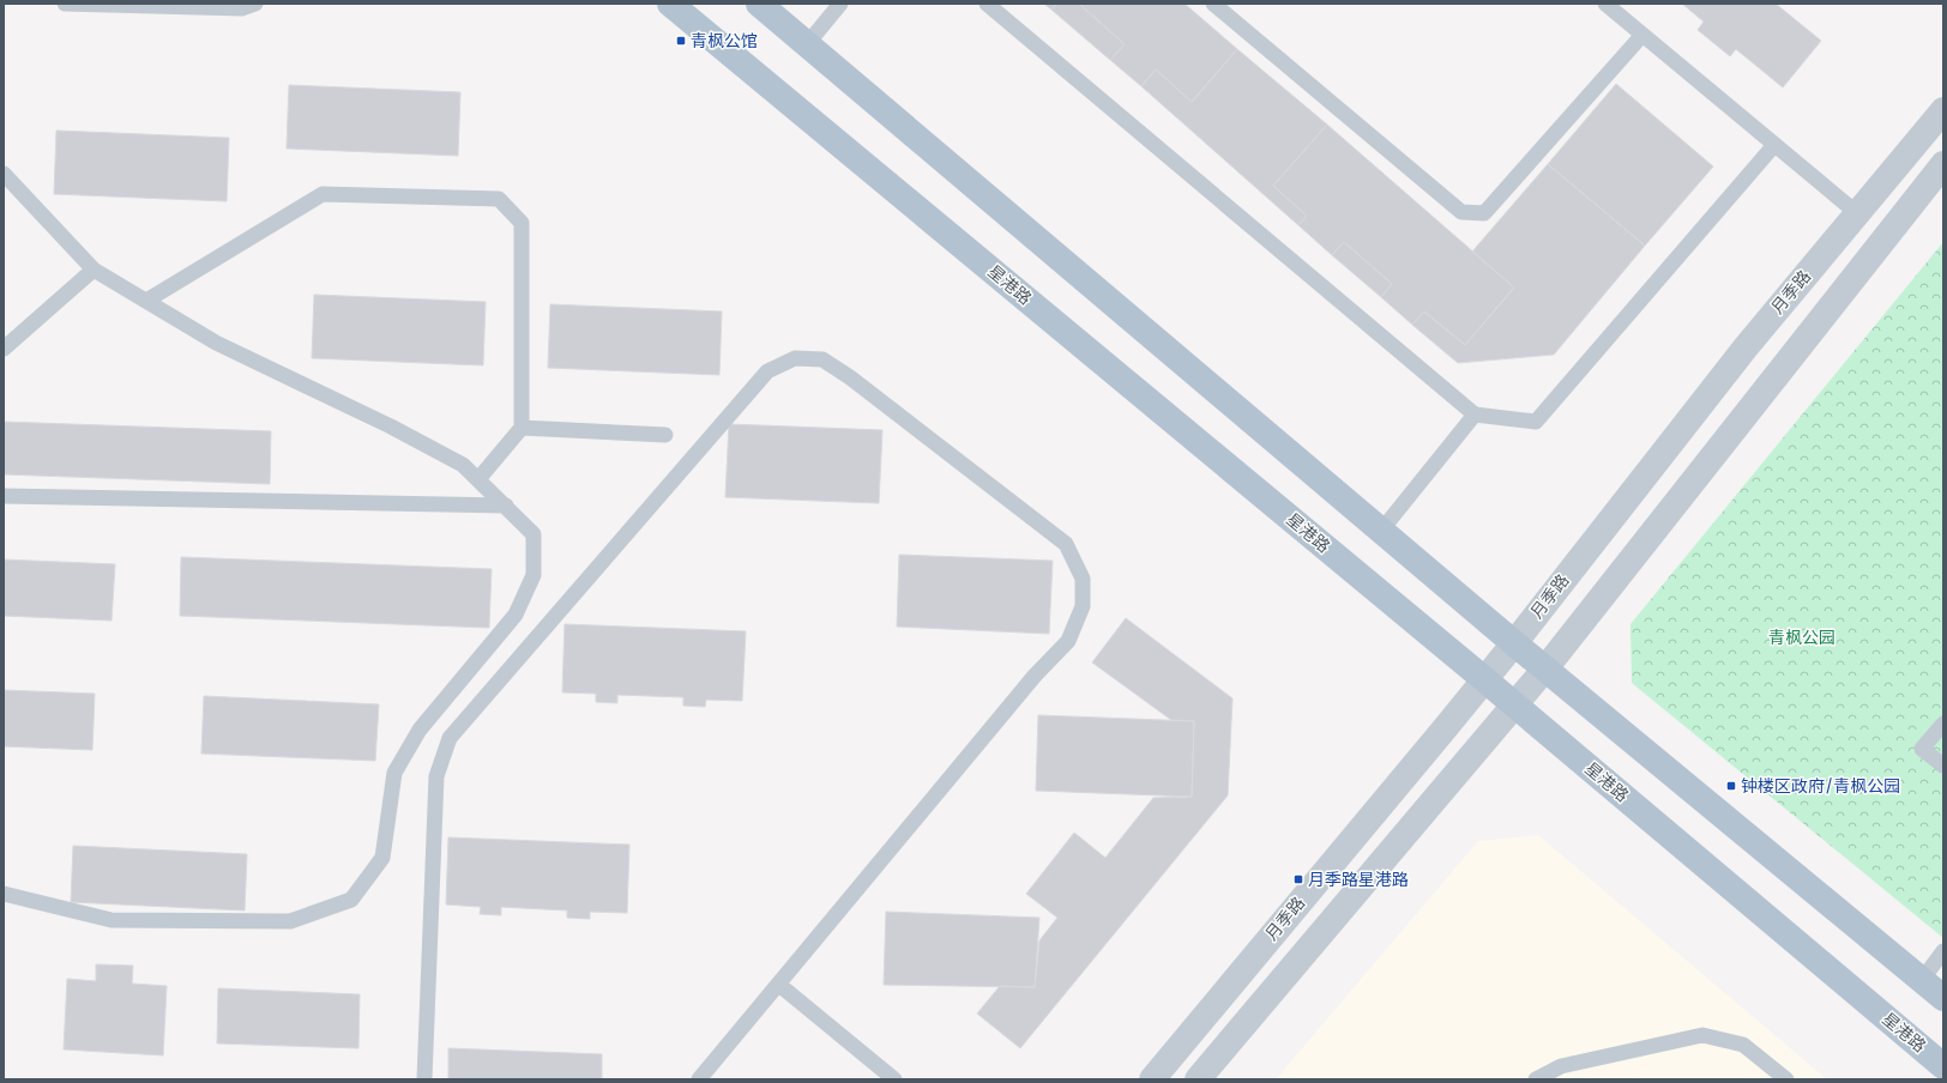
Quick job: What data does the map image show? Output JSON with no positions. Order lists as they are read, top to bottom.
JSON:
{
  "streets": {
    "main road": ["星港路"],
    "street": ["月季路"]
  },
  "crossings": [
    ["星港路", "月季路"]
  ],
  "parks": ["青枫公园"],
  "places": {
    "transit": ["青枫公馆", "钟楼区政府/青枫公园", "月季路星港路"]
  }
}
